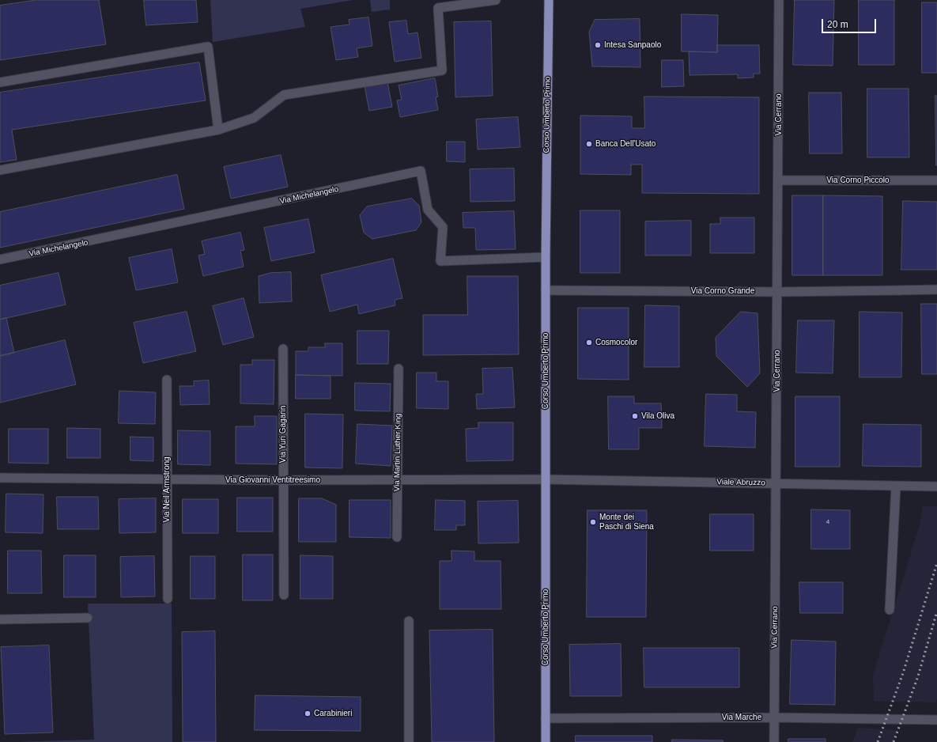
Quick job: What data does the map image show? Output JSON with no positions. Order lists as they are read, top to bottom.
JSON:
{
  "streets": {
    "main road": ["Corso Umberto Primo"],
    "street": [
      "Via Cerrano",
      "Via Corno Piccolo",
      "Via Michelangelo",
      "Via Corno Grande",
      "Via Yuri Gagarin",
      "Via Martin Luther King",
      "Via Giovanni Ventitreesimo",
      "Viale Abruzzo",
      "Via Neil Armstrong",
      "Via Marche"
    ]
  },
  "crossings": [
    ["Corso Umberto Primo", "Via Michelangelo"],
    ["Corso Umberto Primo", "Via Corno Grande"],
    ["Corso Umberto Primo", "Via Giovanni Ventitreesimo"],
    ["Corso Umberto Primo", "Viale Abruzzo"],
    ["Corso Umberto Primo", "Via Marche"],
    ["Via Cerrano", "Via Corno Piccolo"],
    ["Via Cerrano", "Via Corno Grande"],
    ["Via Cerrano", "Viale Abruzzo"],
    ["Via Cerrano", "Via Marche"],
    ["Via Yuri Gagarin", "Via Giovanni Ventitreesimo"],
    ["Via Martin Luther King", "Via Giovanni Ventitreesimo"],
    ["Via Giovanni Ventitreesimo", "Viale Abruzzo"],
    ["Via Giovanni Ventitreesimo", "Via Neil Armstrong"]
  ],
  "places": [
    "Intesa Sanpaolo",
    "Banca Dell'Usato",
    "Cosmocolor",
    "Vila Oliva",
    "Monte dei Paschi di Siena",
    "Carabinieri"
  ],
  "house_numbers": ["4"],
  "scale_bar": "20 m"
}
